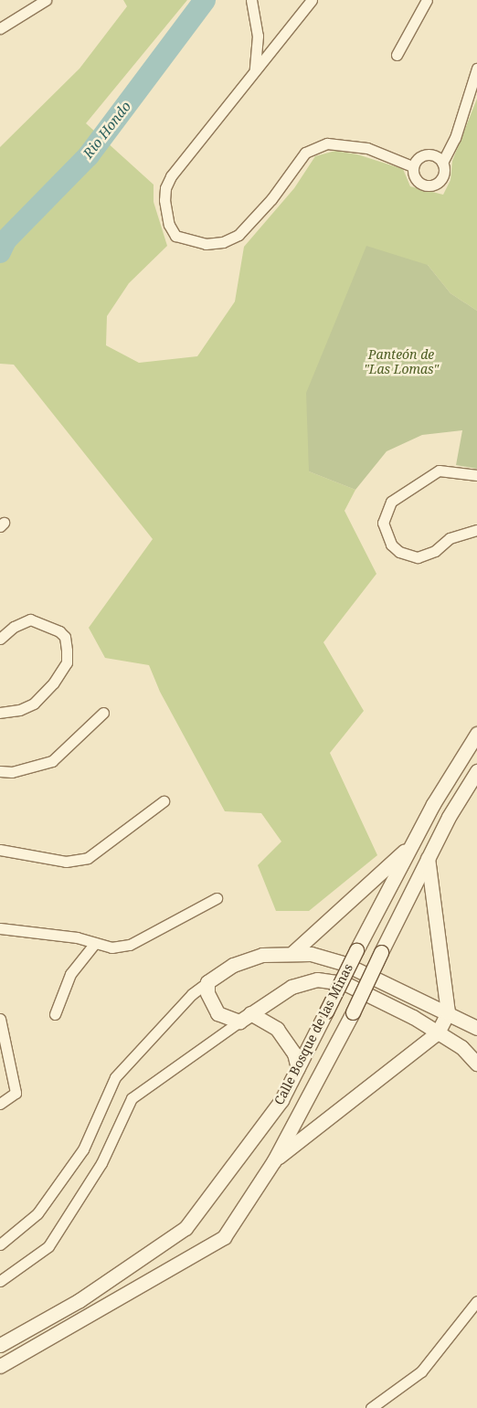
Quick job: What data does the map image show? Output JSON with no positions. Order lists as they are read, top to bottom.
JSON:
{
  "streets": {
    "main road": ["Calle Bosque de las Minas"]
  },
  "water": ["Rio Hondo"],
  "parks": ["Panteón de \"Las Lomas\""]
}
